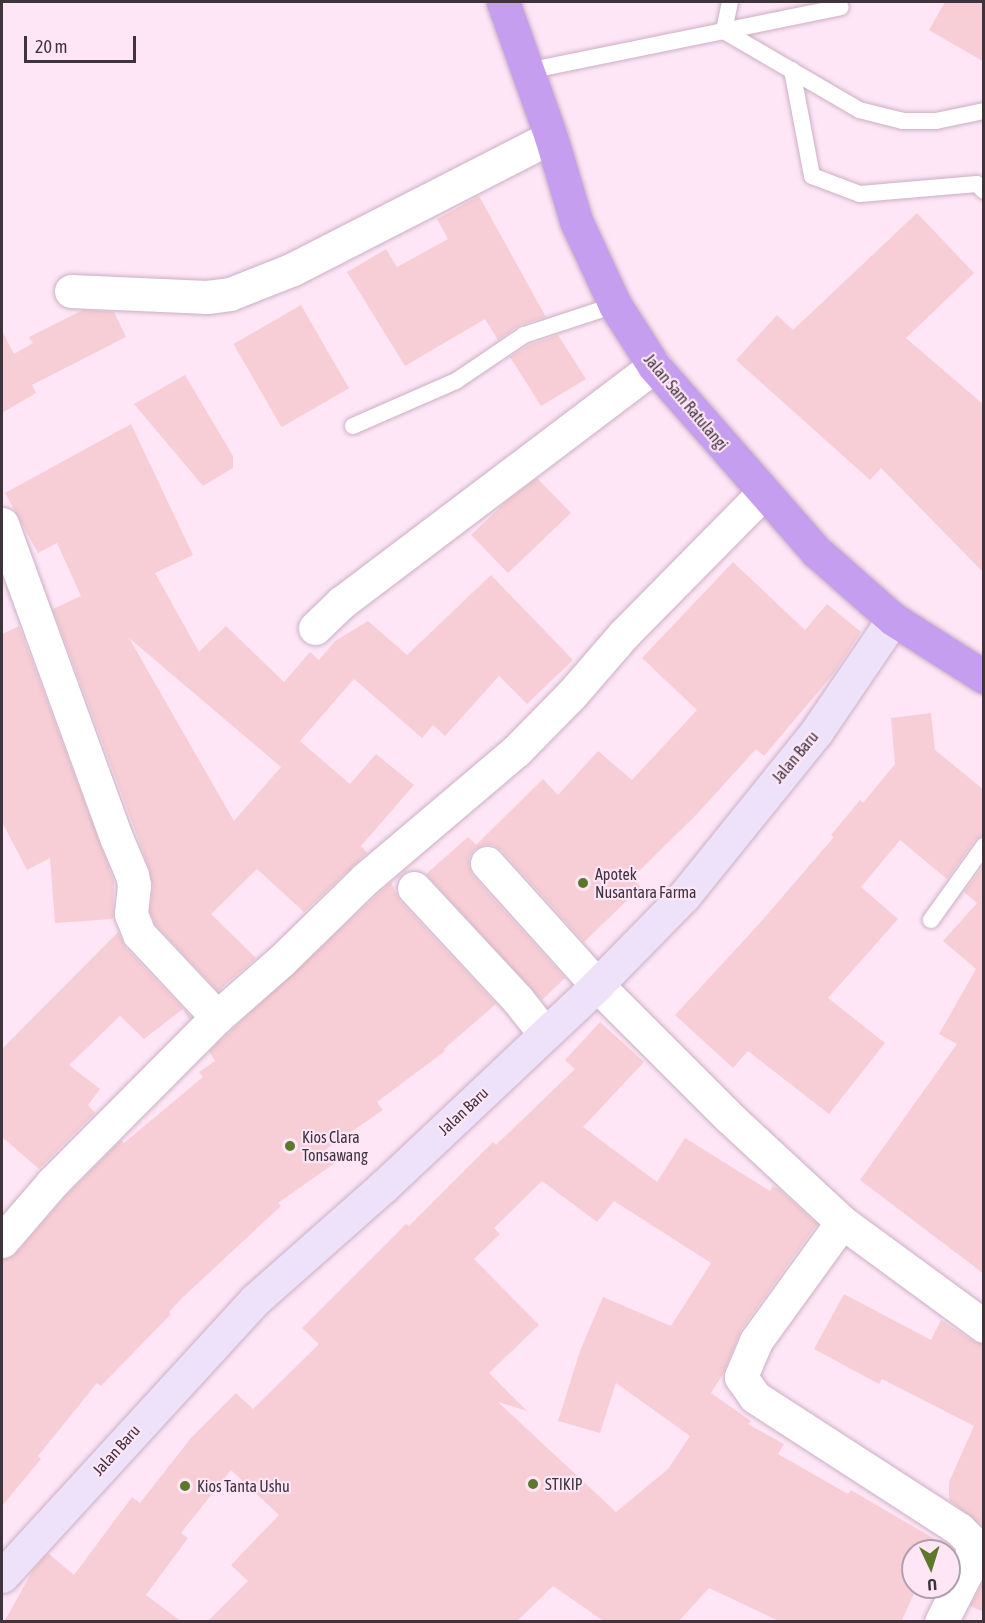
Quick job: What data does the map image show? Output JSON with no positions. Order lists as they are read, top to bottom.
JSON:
{
  "streets": {
    "highway": ["Jalan Sam Ratulangi"],
    "street": ["Jalan Baru"]
  },
  "crossings": [
    ["Jalan Sam Ratulangi", "Jalan Baru"]
  ],
  "places": [
    "Apotek Nusantara Farma",
    "Kios Clara Tonsawang",
    "STIKIP",
    "Kios Tanta Ushu"
  ],
  "scale_bar": "20 m",
  "north": "bottom"
}
